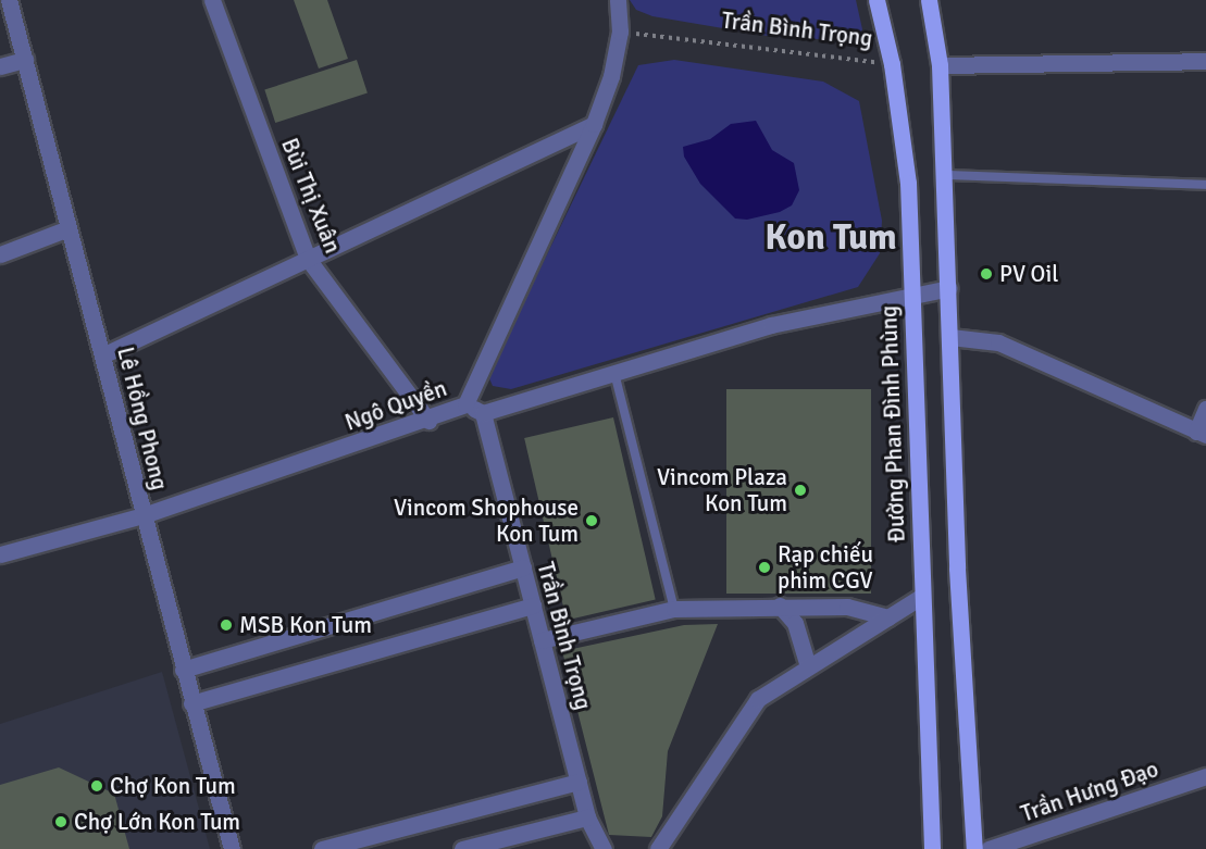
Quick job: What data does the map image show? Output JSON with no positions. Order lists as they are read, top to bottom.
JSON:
{
  "streets": {
    "main road": ["Đường Phan Đình Phùng"],
    "street": [
      "Trần Bình Trọng",
      "Bùi Thị Xuân",
      "Ngô Quyền",
      "Lê Hồng Phong",
      "Trần Hưng Đạo"
    ]
  },
  "crossings": [
    ["Trần Bình Trọng", "Ngô Quyền"],
    ["Trần Bình Trọng", "Đường Phan Đình Phùng"],
    ["Bùi Thị Xuân", "Ngô Quyền"],
    ["Ngô Quyền", "Lê Hồng Phong"]
  ],
  "districts": ["Kon Tum"],
  "places": [
    "PV Oil",
    "Vincom Plaza Kon Tum",
    "Vincom Shophouse Kon Tum",
    "Rạp chiếu phim CGV",
    "MSB Kon Tum",
    "Chợ Kon Tum",
    "Chợ Lớn Kon Tum"
  ]
}
